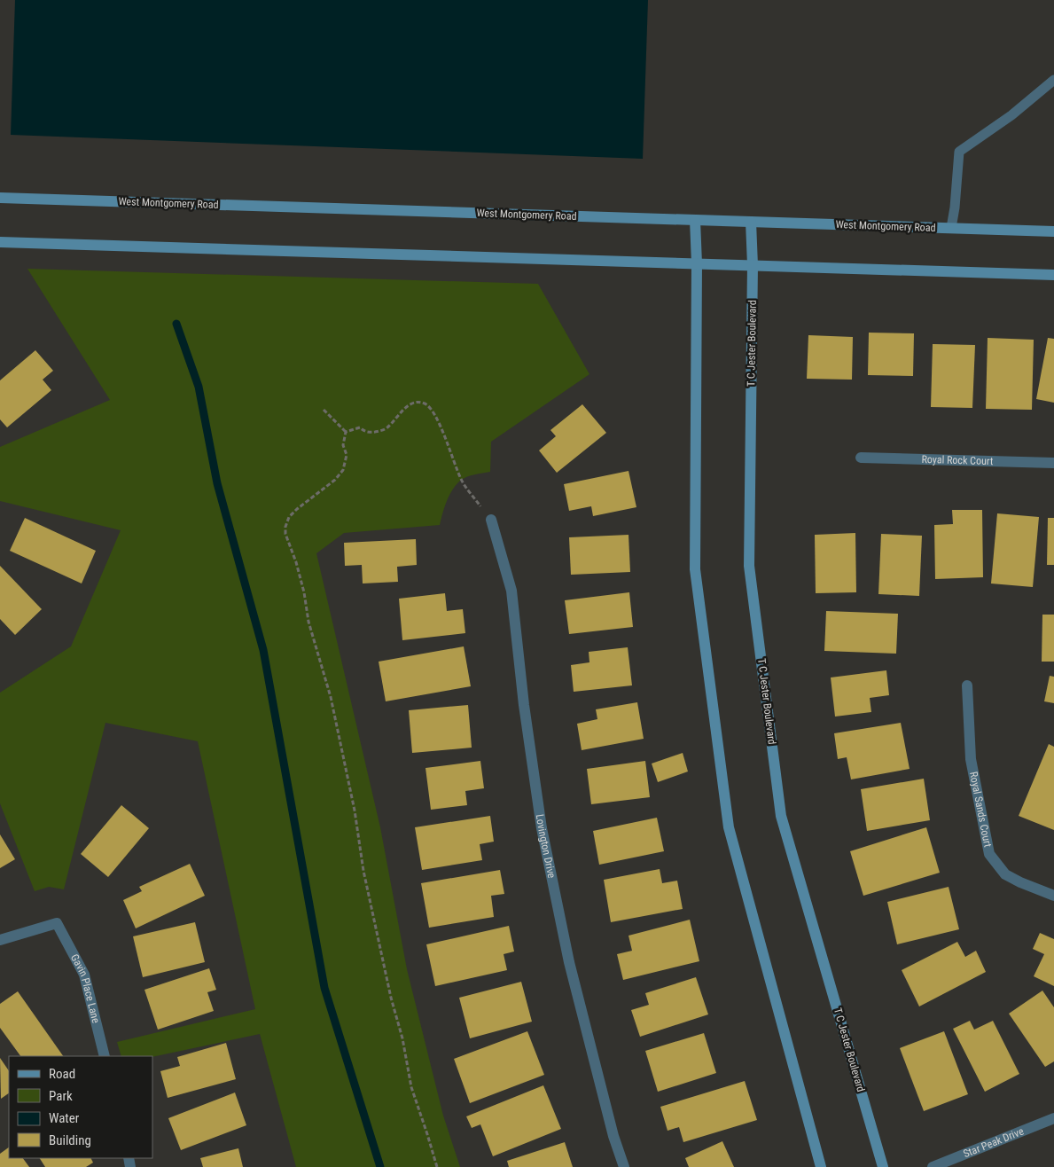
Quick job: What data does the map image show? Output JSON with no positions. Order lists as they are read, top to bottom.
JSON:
{
  "streets": {
    "main road": ["West Montgomery Road", "T C Jester Boulevard"],
    "street": [
      "Royal Rock Court",
      "Royal Sands Court",
      "Lovington Drive",
      "Gavin Place Lane",
      "Star Peak Drive"
    ]
  },
  "crossings": [
    ["West Montgomery Road", "T C Jester Boulevard"]
  ],
  "legend": [
    "Road",
    "Park",
    "Water",
    "Building"
  ]
}
